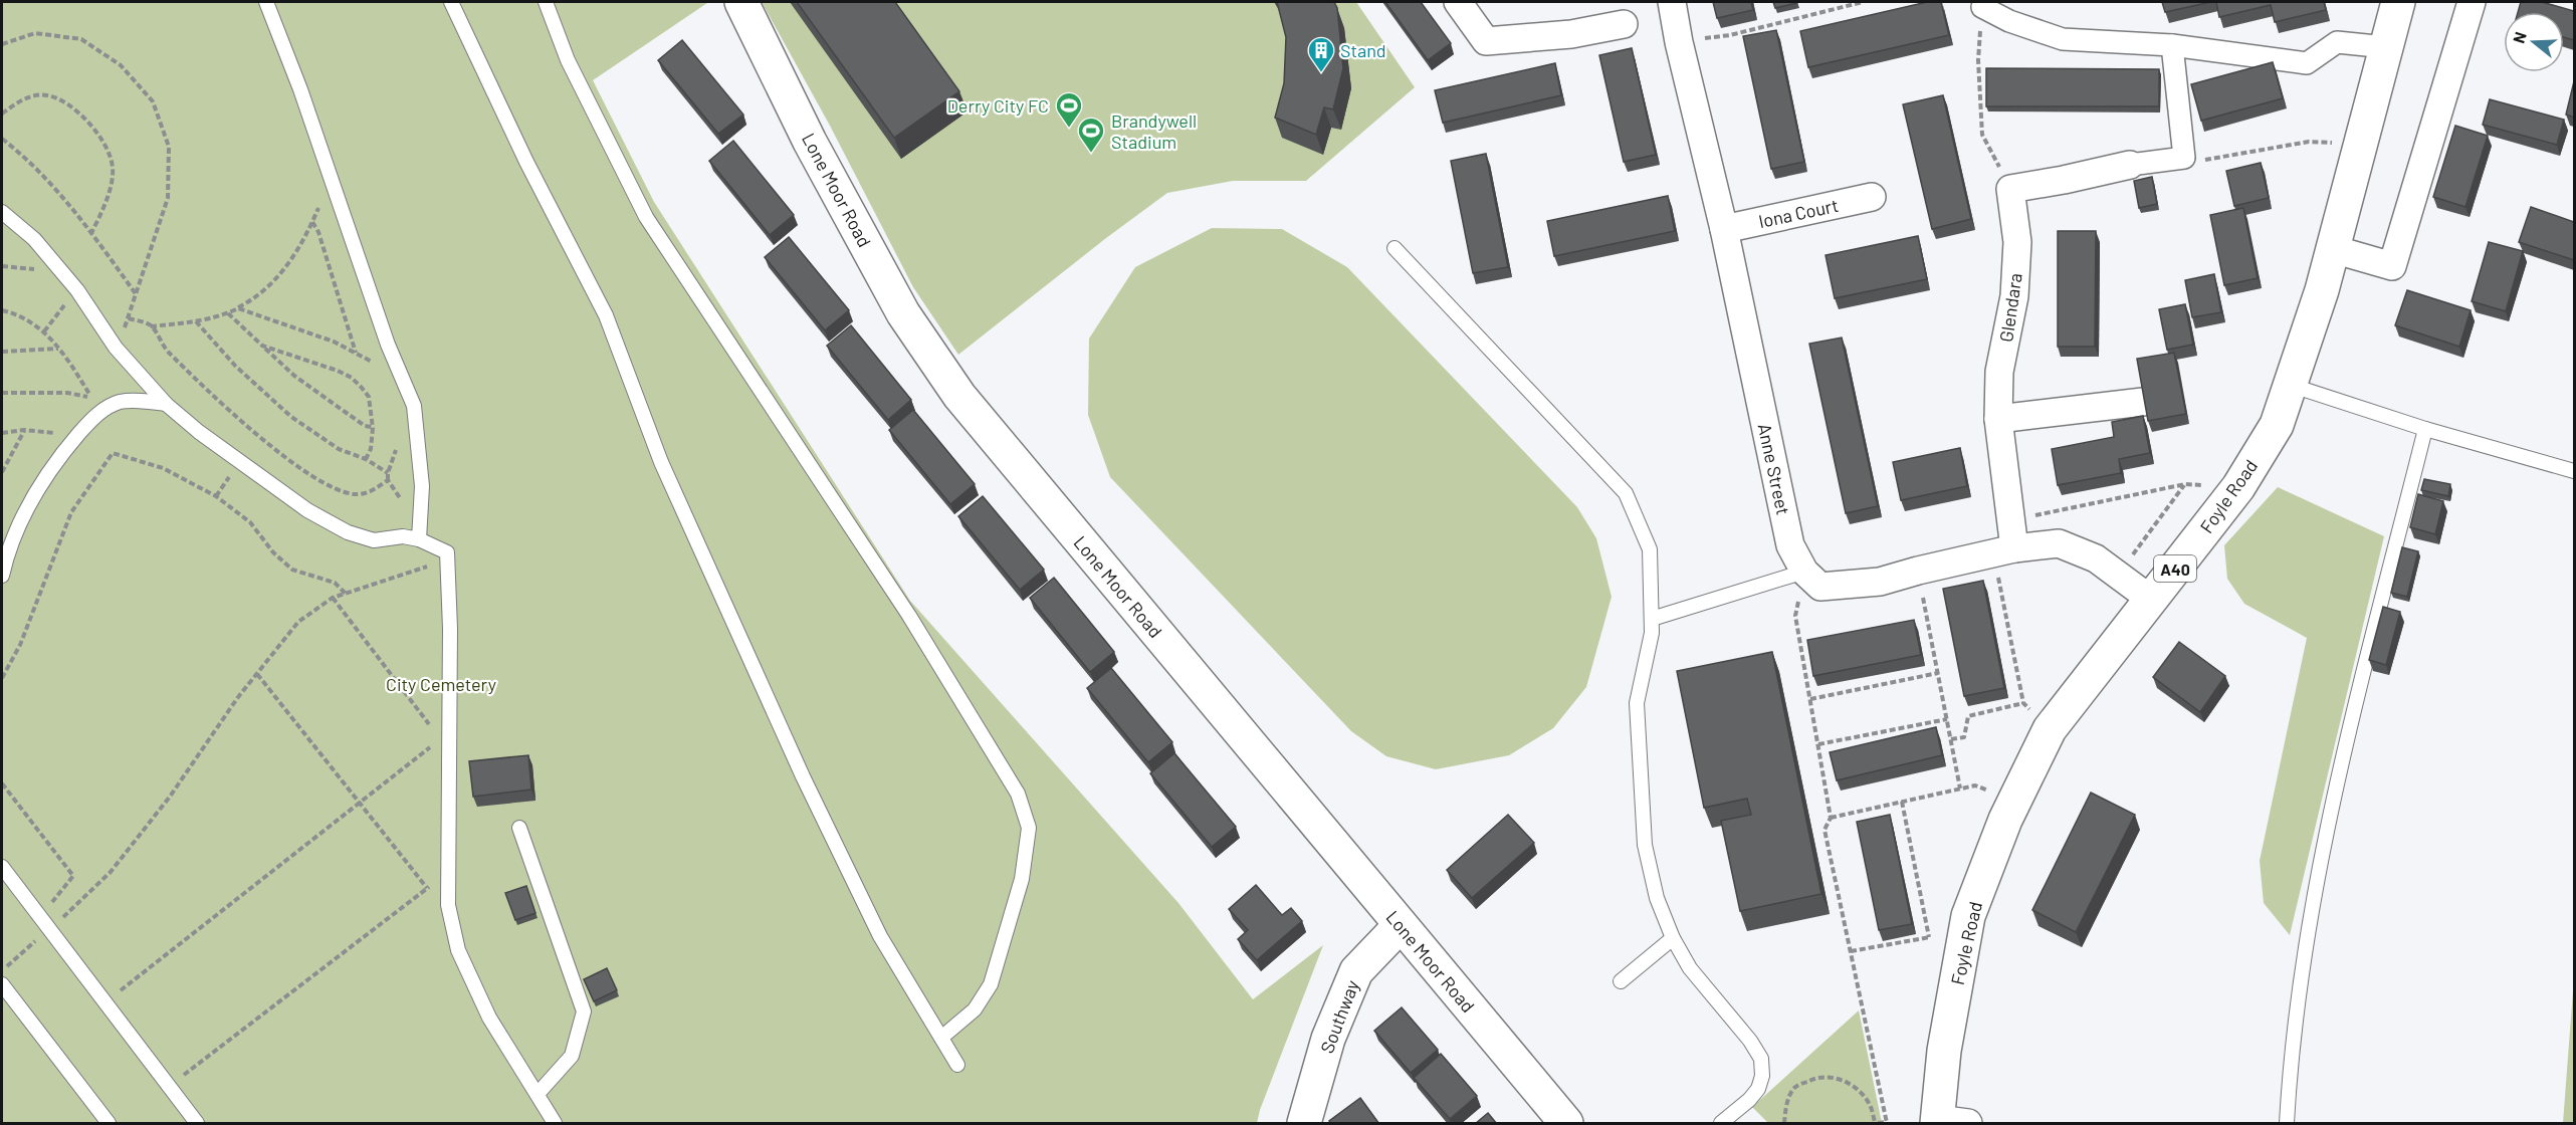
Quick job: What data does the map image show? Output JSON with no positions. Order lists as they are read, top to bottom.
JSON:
{
  "streets": {
    "main road": [
      "Lone Moor Road",
      "Foyle Road",
      "A40",
      "Southway"
    ],
    "street": ["Iona Court", "Glendara", "Anne Street"]
  },
  "crossings": [
    ["Lone Moor Road", "Southway"],
    ["Iona Court", "Anne Street"]
  ],
  "parks": ["City Cemetery"],
  "places": {
    "building": ["Stand"],
    "sports": ["Derry City FC", "Brandywell Stadium"]
  },
  "north": "left"
}
